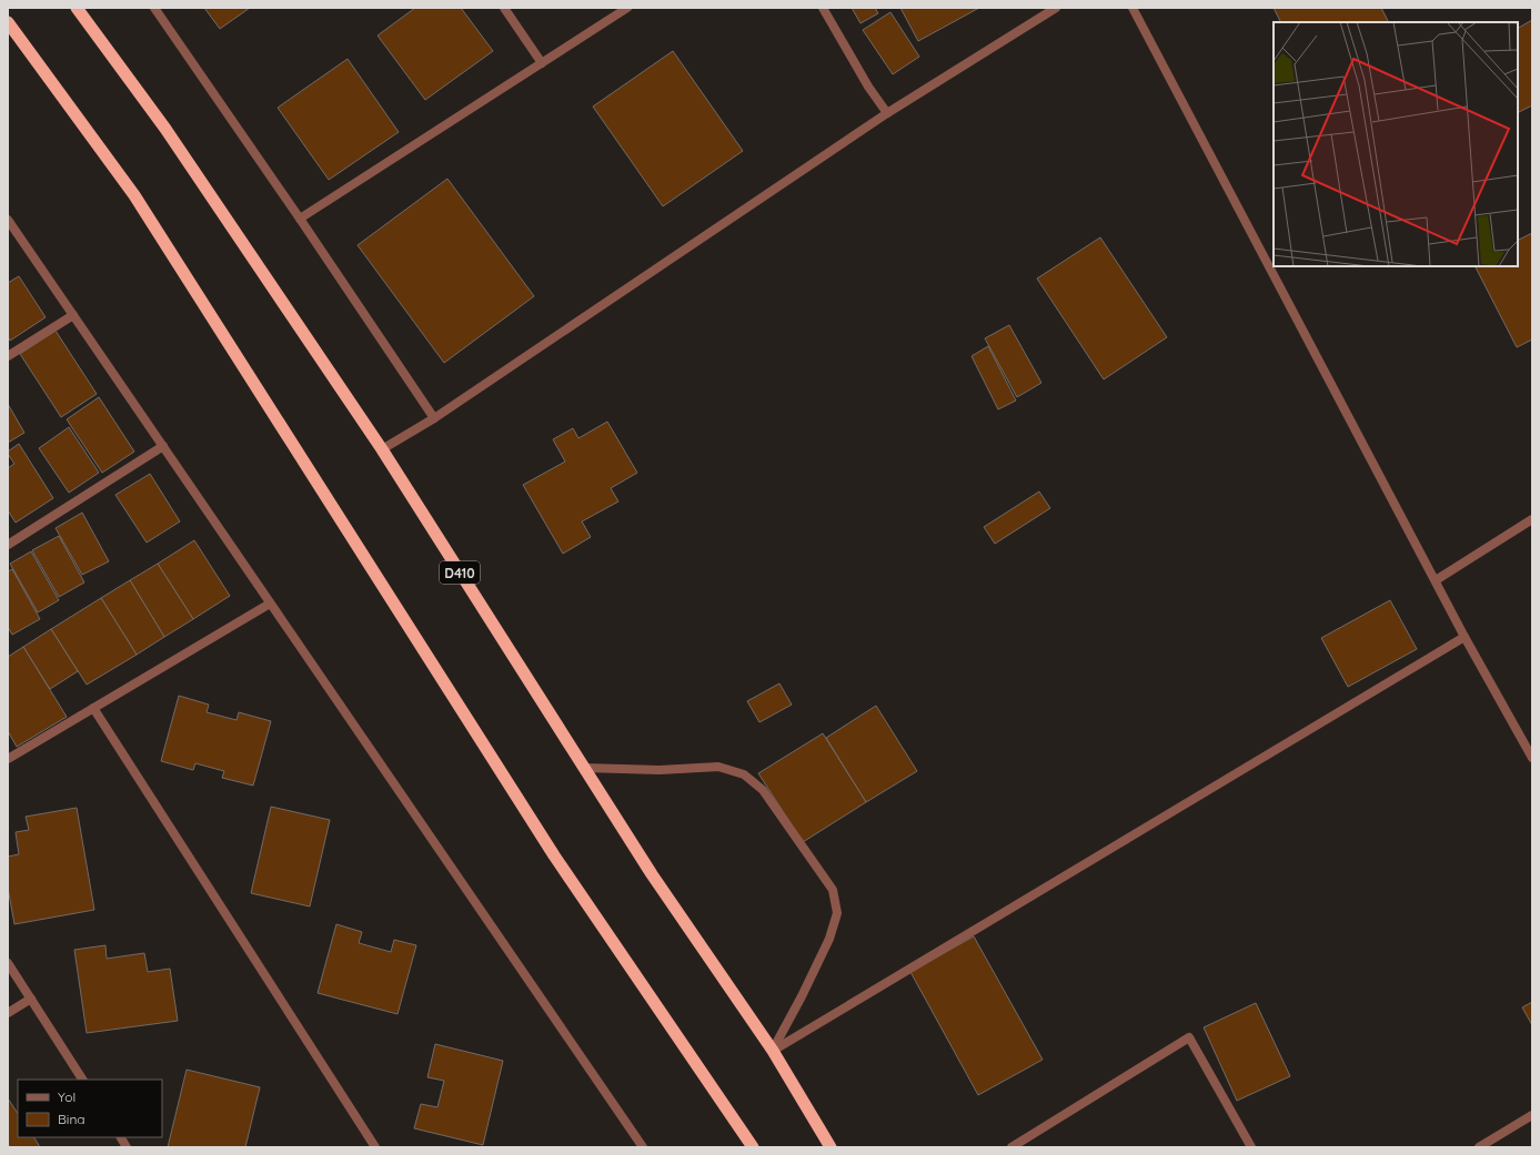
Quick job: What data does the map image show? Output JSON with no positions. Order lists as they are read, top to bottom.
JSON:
{
  "streets": {
    "highway": ["D410"]
  },
  "legend": ["Yol", "Bina"]
}
